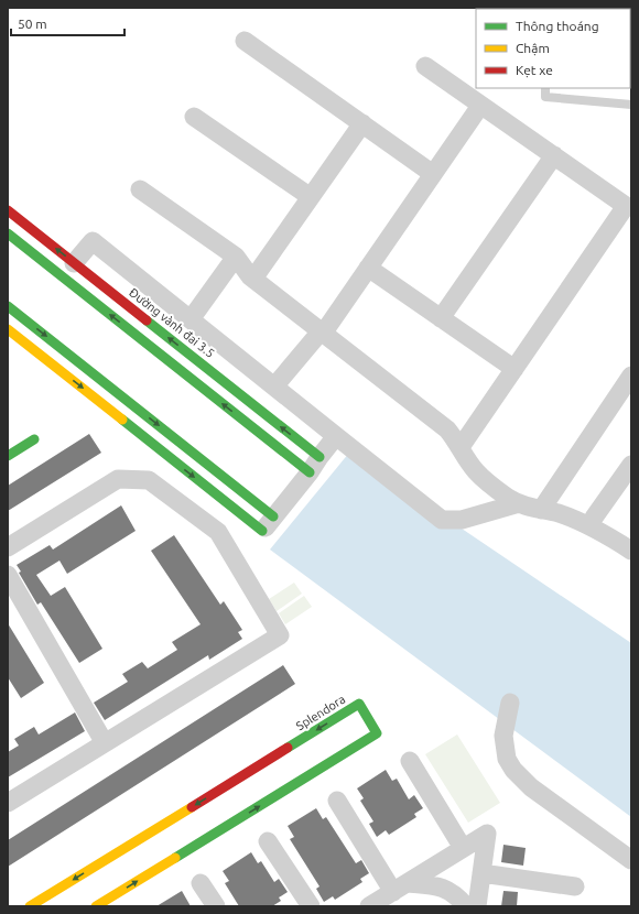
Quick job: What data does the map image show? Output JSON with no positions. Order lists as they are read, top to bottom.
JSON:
{
  "streets": {
    "main road": ["Đường vành đai 3.5", "Splendora"]
  },
  "legend": ["Thông thoáng", "Chậm", "Kẹt xe"],
  "scale_bar": "50 m"
}
